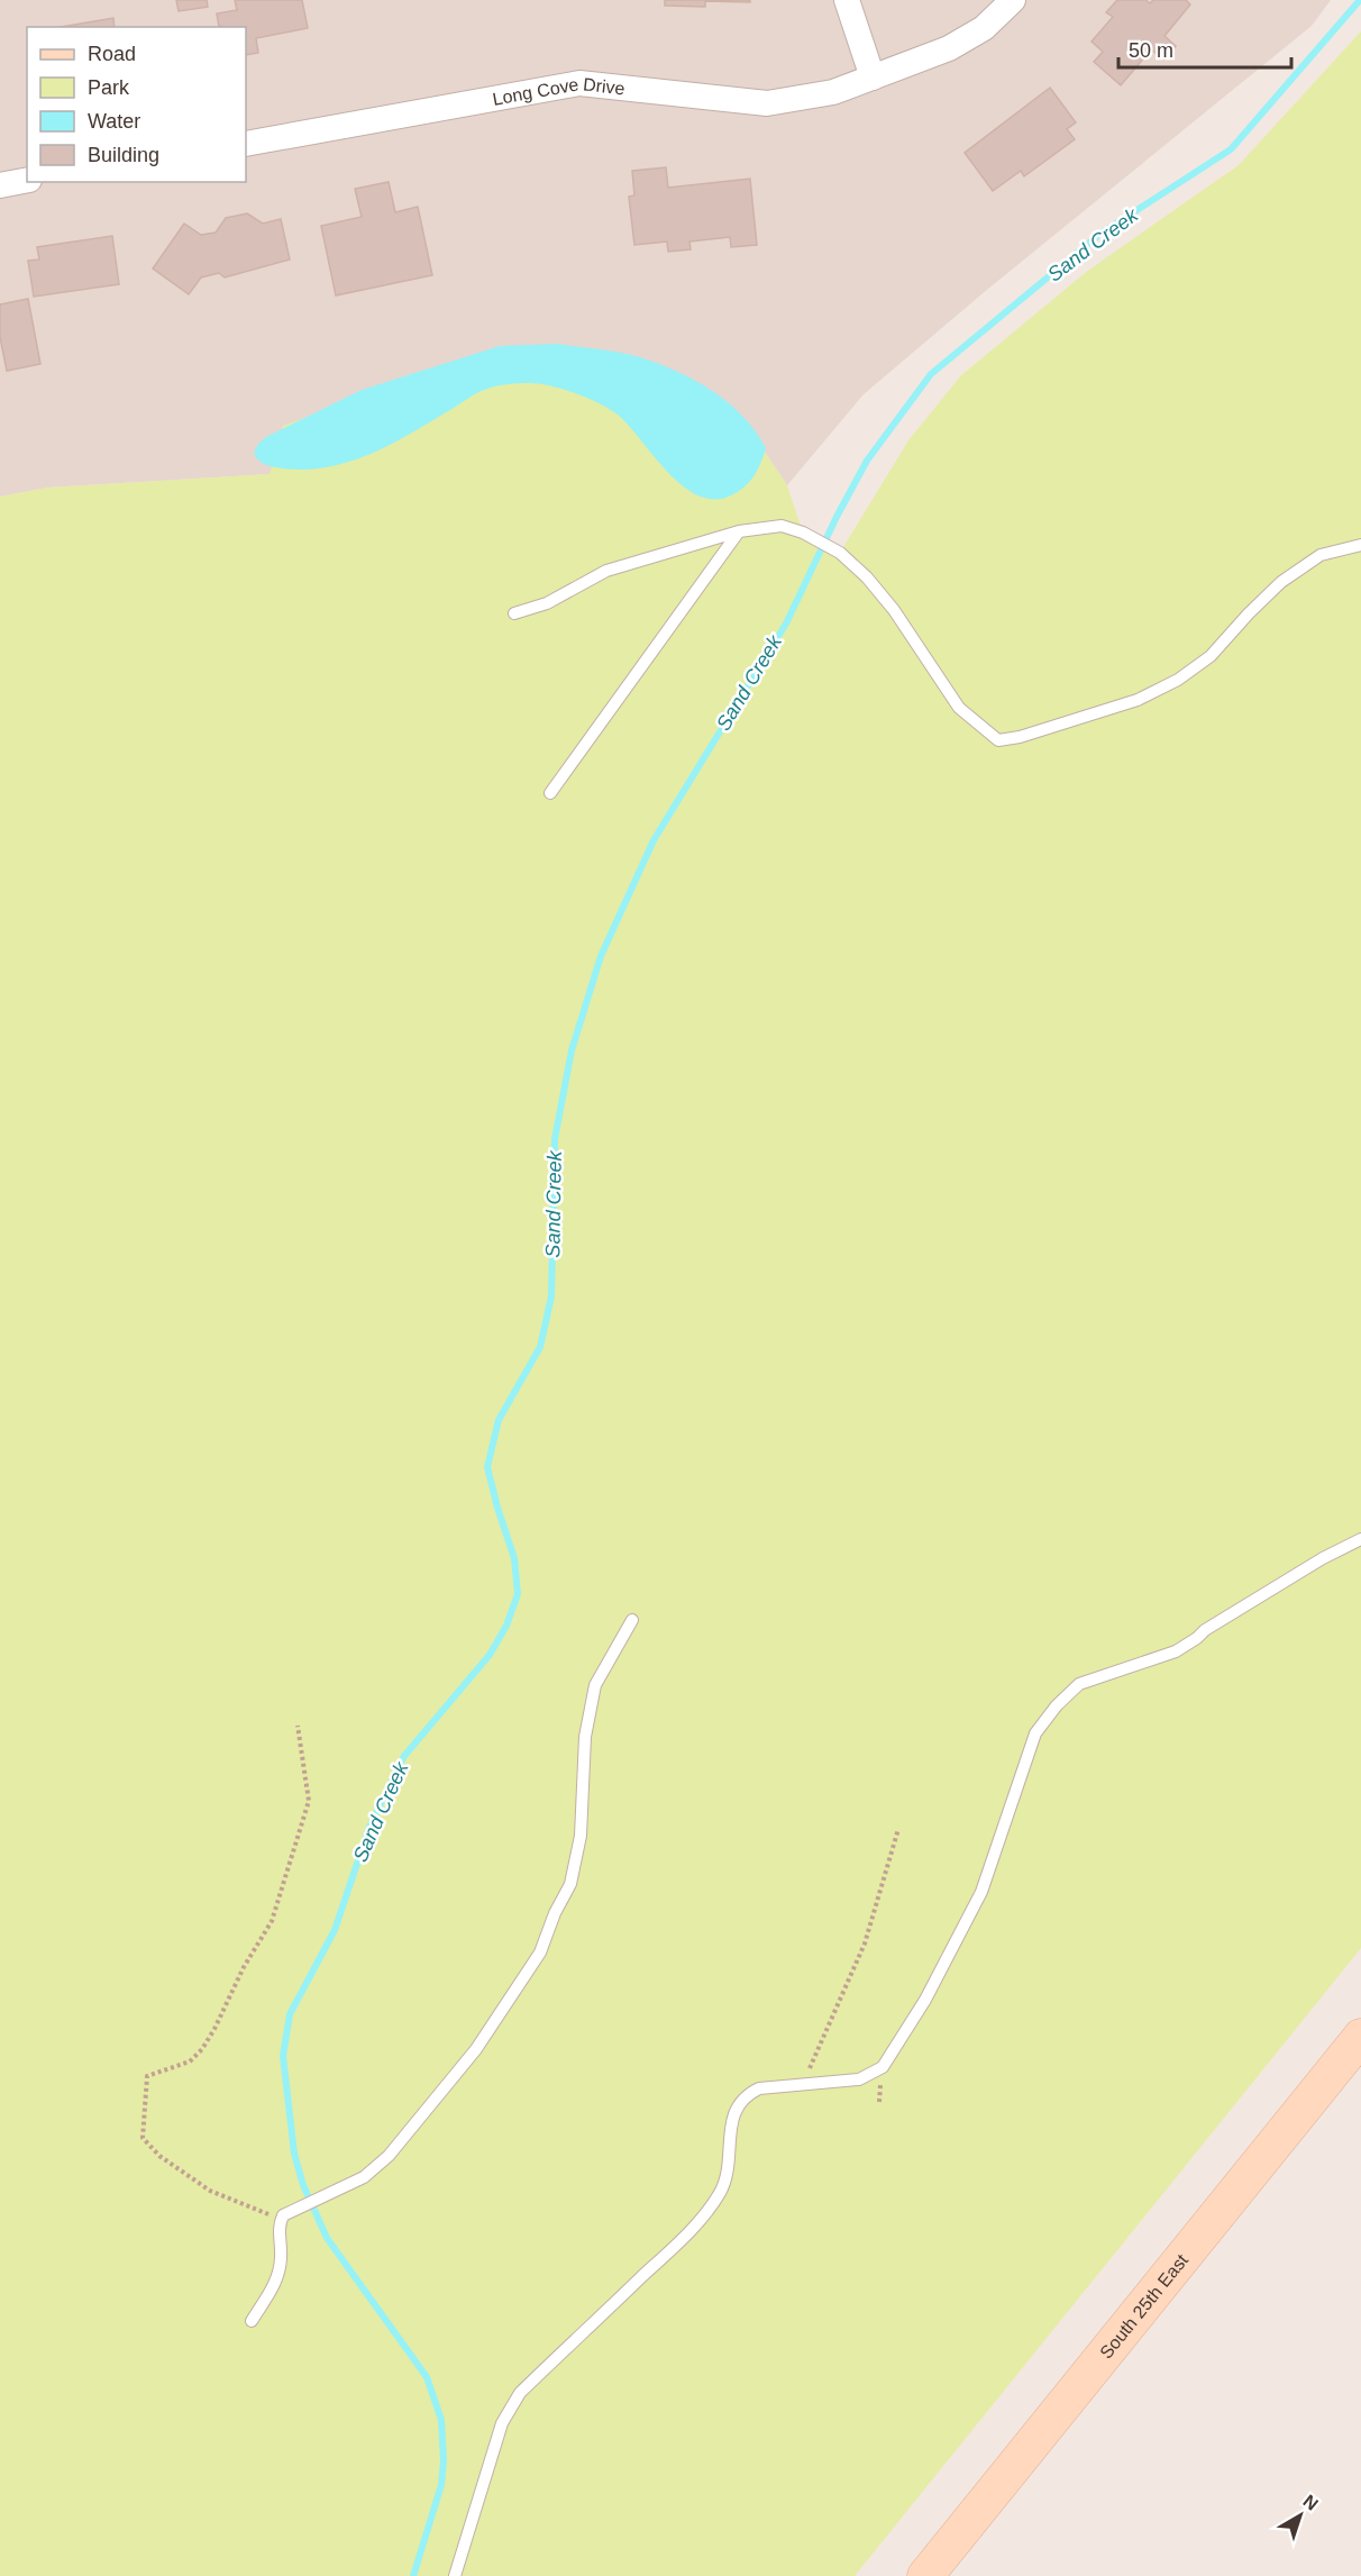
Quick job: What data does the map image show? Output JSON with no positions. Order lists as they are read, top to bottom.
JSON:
{
  "streets": {
    "main road": ["South 25th East"],
    "street": ["Long Cove Drive"]
  },
  "water": ["Sand Creek"],
  "legend": [
    "Road",
    "Park",
    "Water",
    "Building"
  ],
  "scale_bar": "50 m",
  "north": "top right"
}
